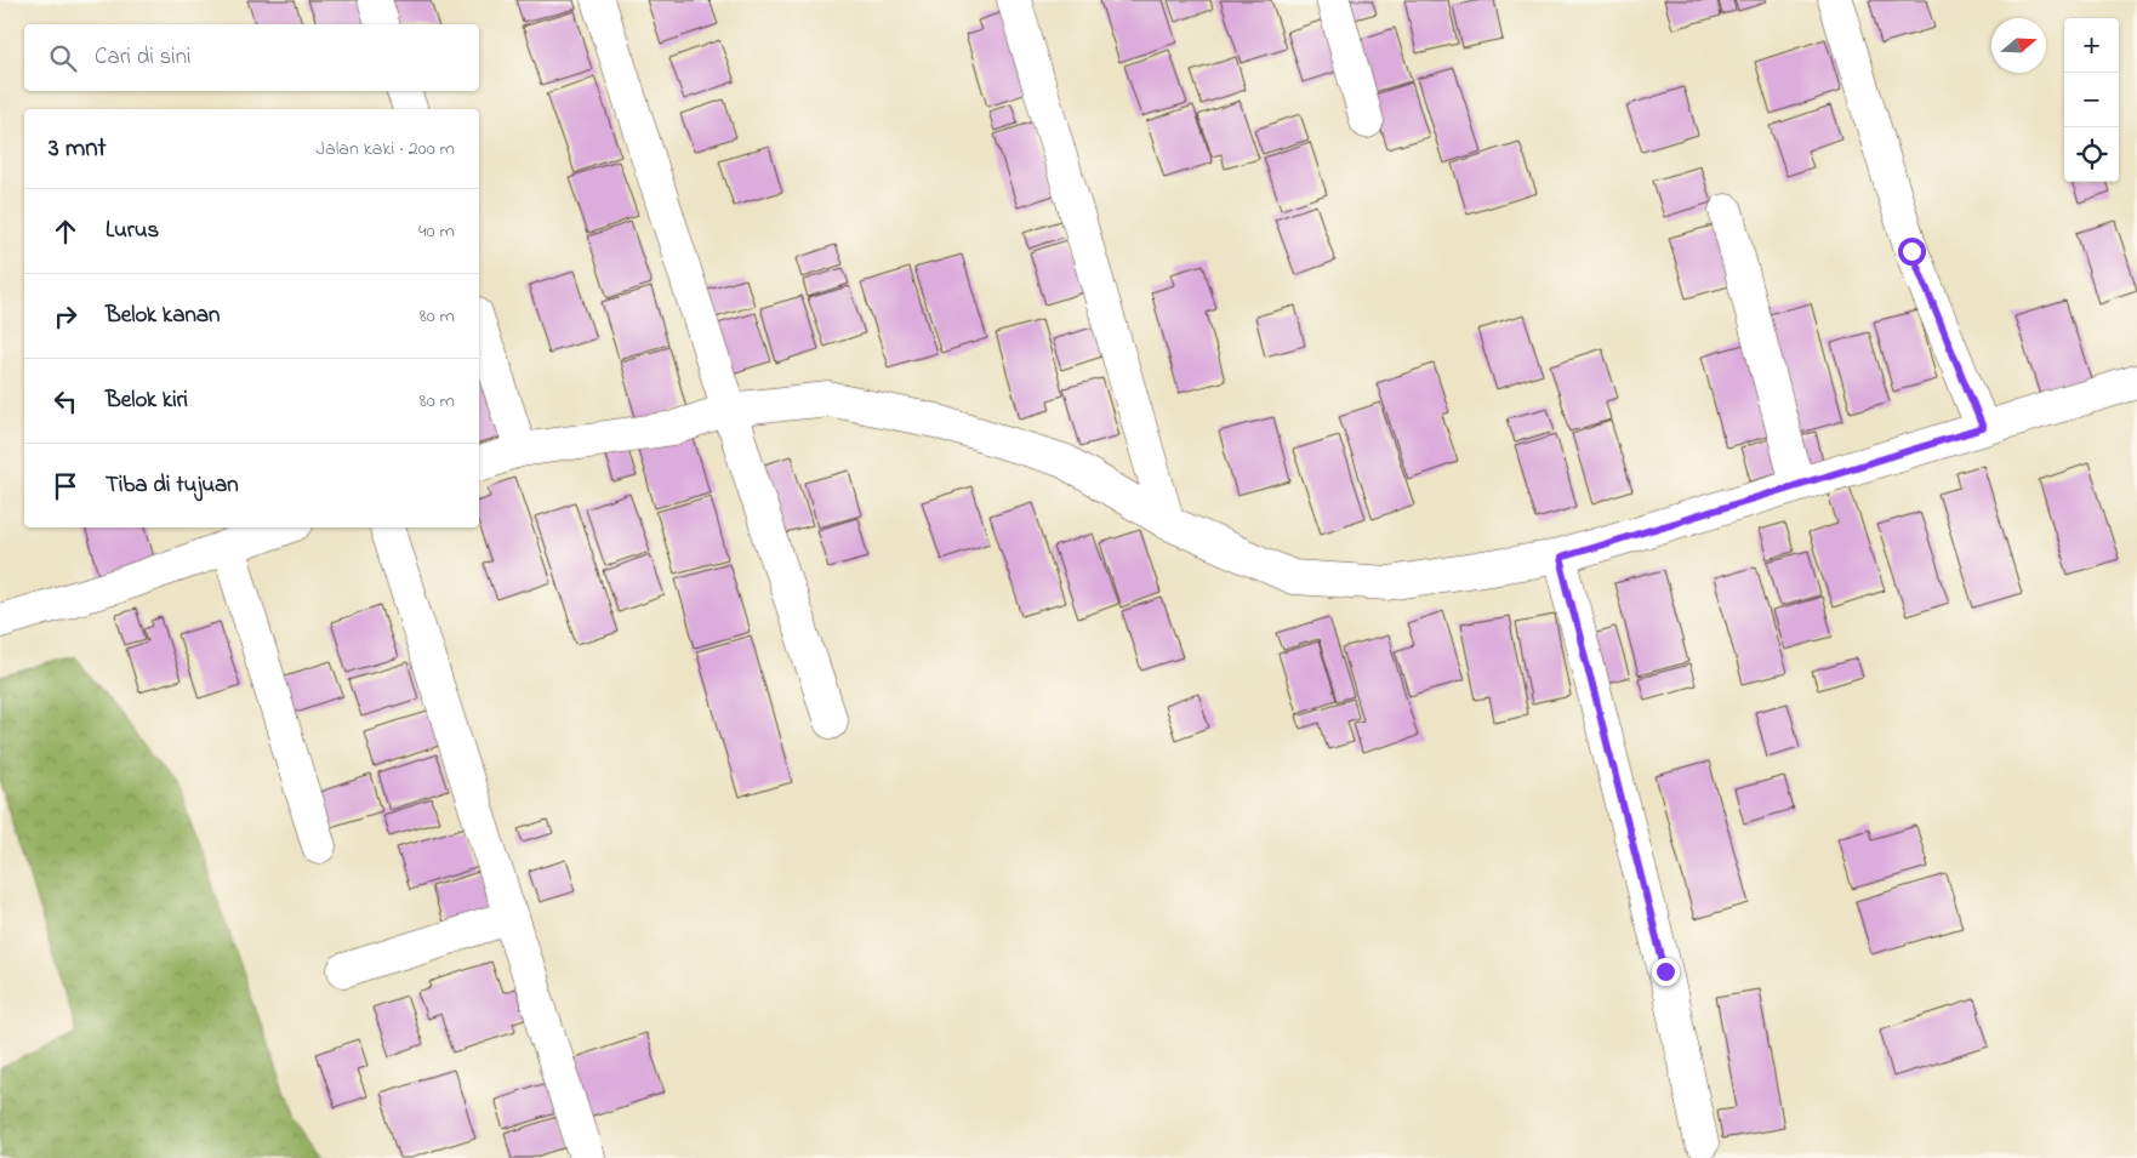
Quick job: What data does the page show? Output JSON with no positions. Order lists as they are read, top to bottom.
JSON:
{
  "north": "right",
  "page": {
    "map_buttons": ["+", "−"],
    "search": "Cari di sini",
    "heading": ["3 mnt", "Jalan kaki · 200 m"],
    "list": [
      ["Lurus", "40 m"],
      ["Belok kanan", "80 m"],
      ["Belok kiri", "80 m"],
      "Tiba di tujuan"
    ]
  }
}
